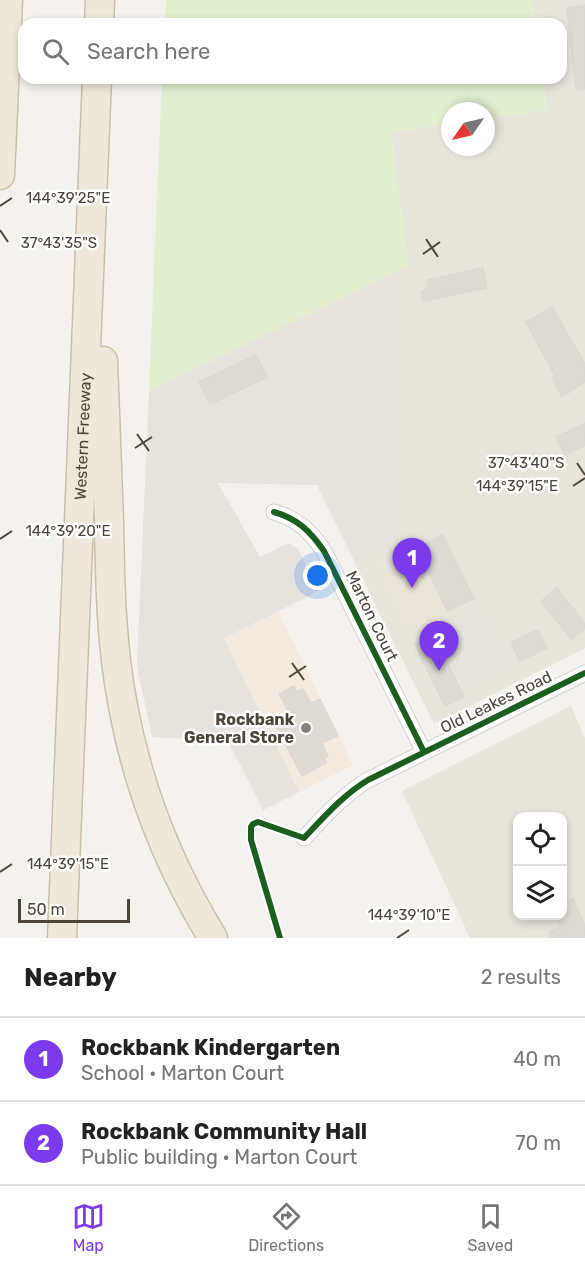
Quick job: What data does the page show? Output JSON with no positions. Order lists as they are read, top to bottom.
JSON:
{
  "streets": {
    "highway": ["Western Freeway"],
    "street": ["Marton Court", "Old Leakes Road"]
  },
  "crossings": [
    ["Marton Court", "Old Leakes Road"]
  ],
  "places": ["Rockbank General Store"],
  "scale_bar": "50 m",
  "north": "bottom left",
  "page": {
    "search": "Search here",
    "pins": ["1", "2"],
    "scale": "50 m",
    "heading": ["Nearby", "2 results"],
    "list": [
      {
        "mark": "1",
        "name": "Rockbank Kindergarten",
        "note": "School · Marton Court",
        "value": "40 m"
      },
      {
        "mark": "2",
        "name": "Rockbank Community Hall",
        "note": "Public building · Marton Court",
        "value": "70 m"
      }
    ],
    "nav": ["Map", "Directions", "Saved"]
  },
  "coordinates": [
    "144°39'25\"E",
    "37°43'35\"S",
    "37°43'40\"S",
    "144°39'15\"E",
    "144°39'20\"E",
    "144°39'10\"E"
  ]
}
